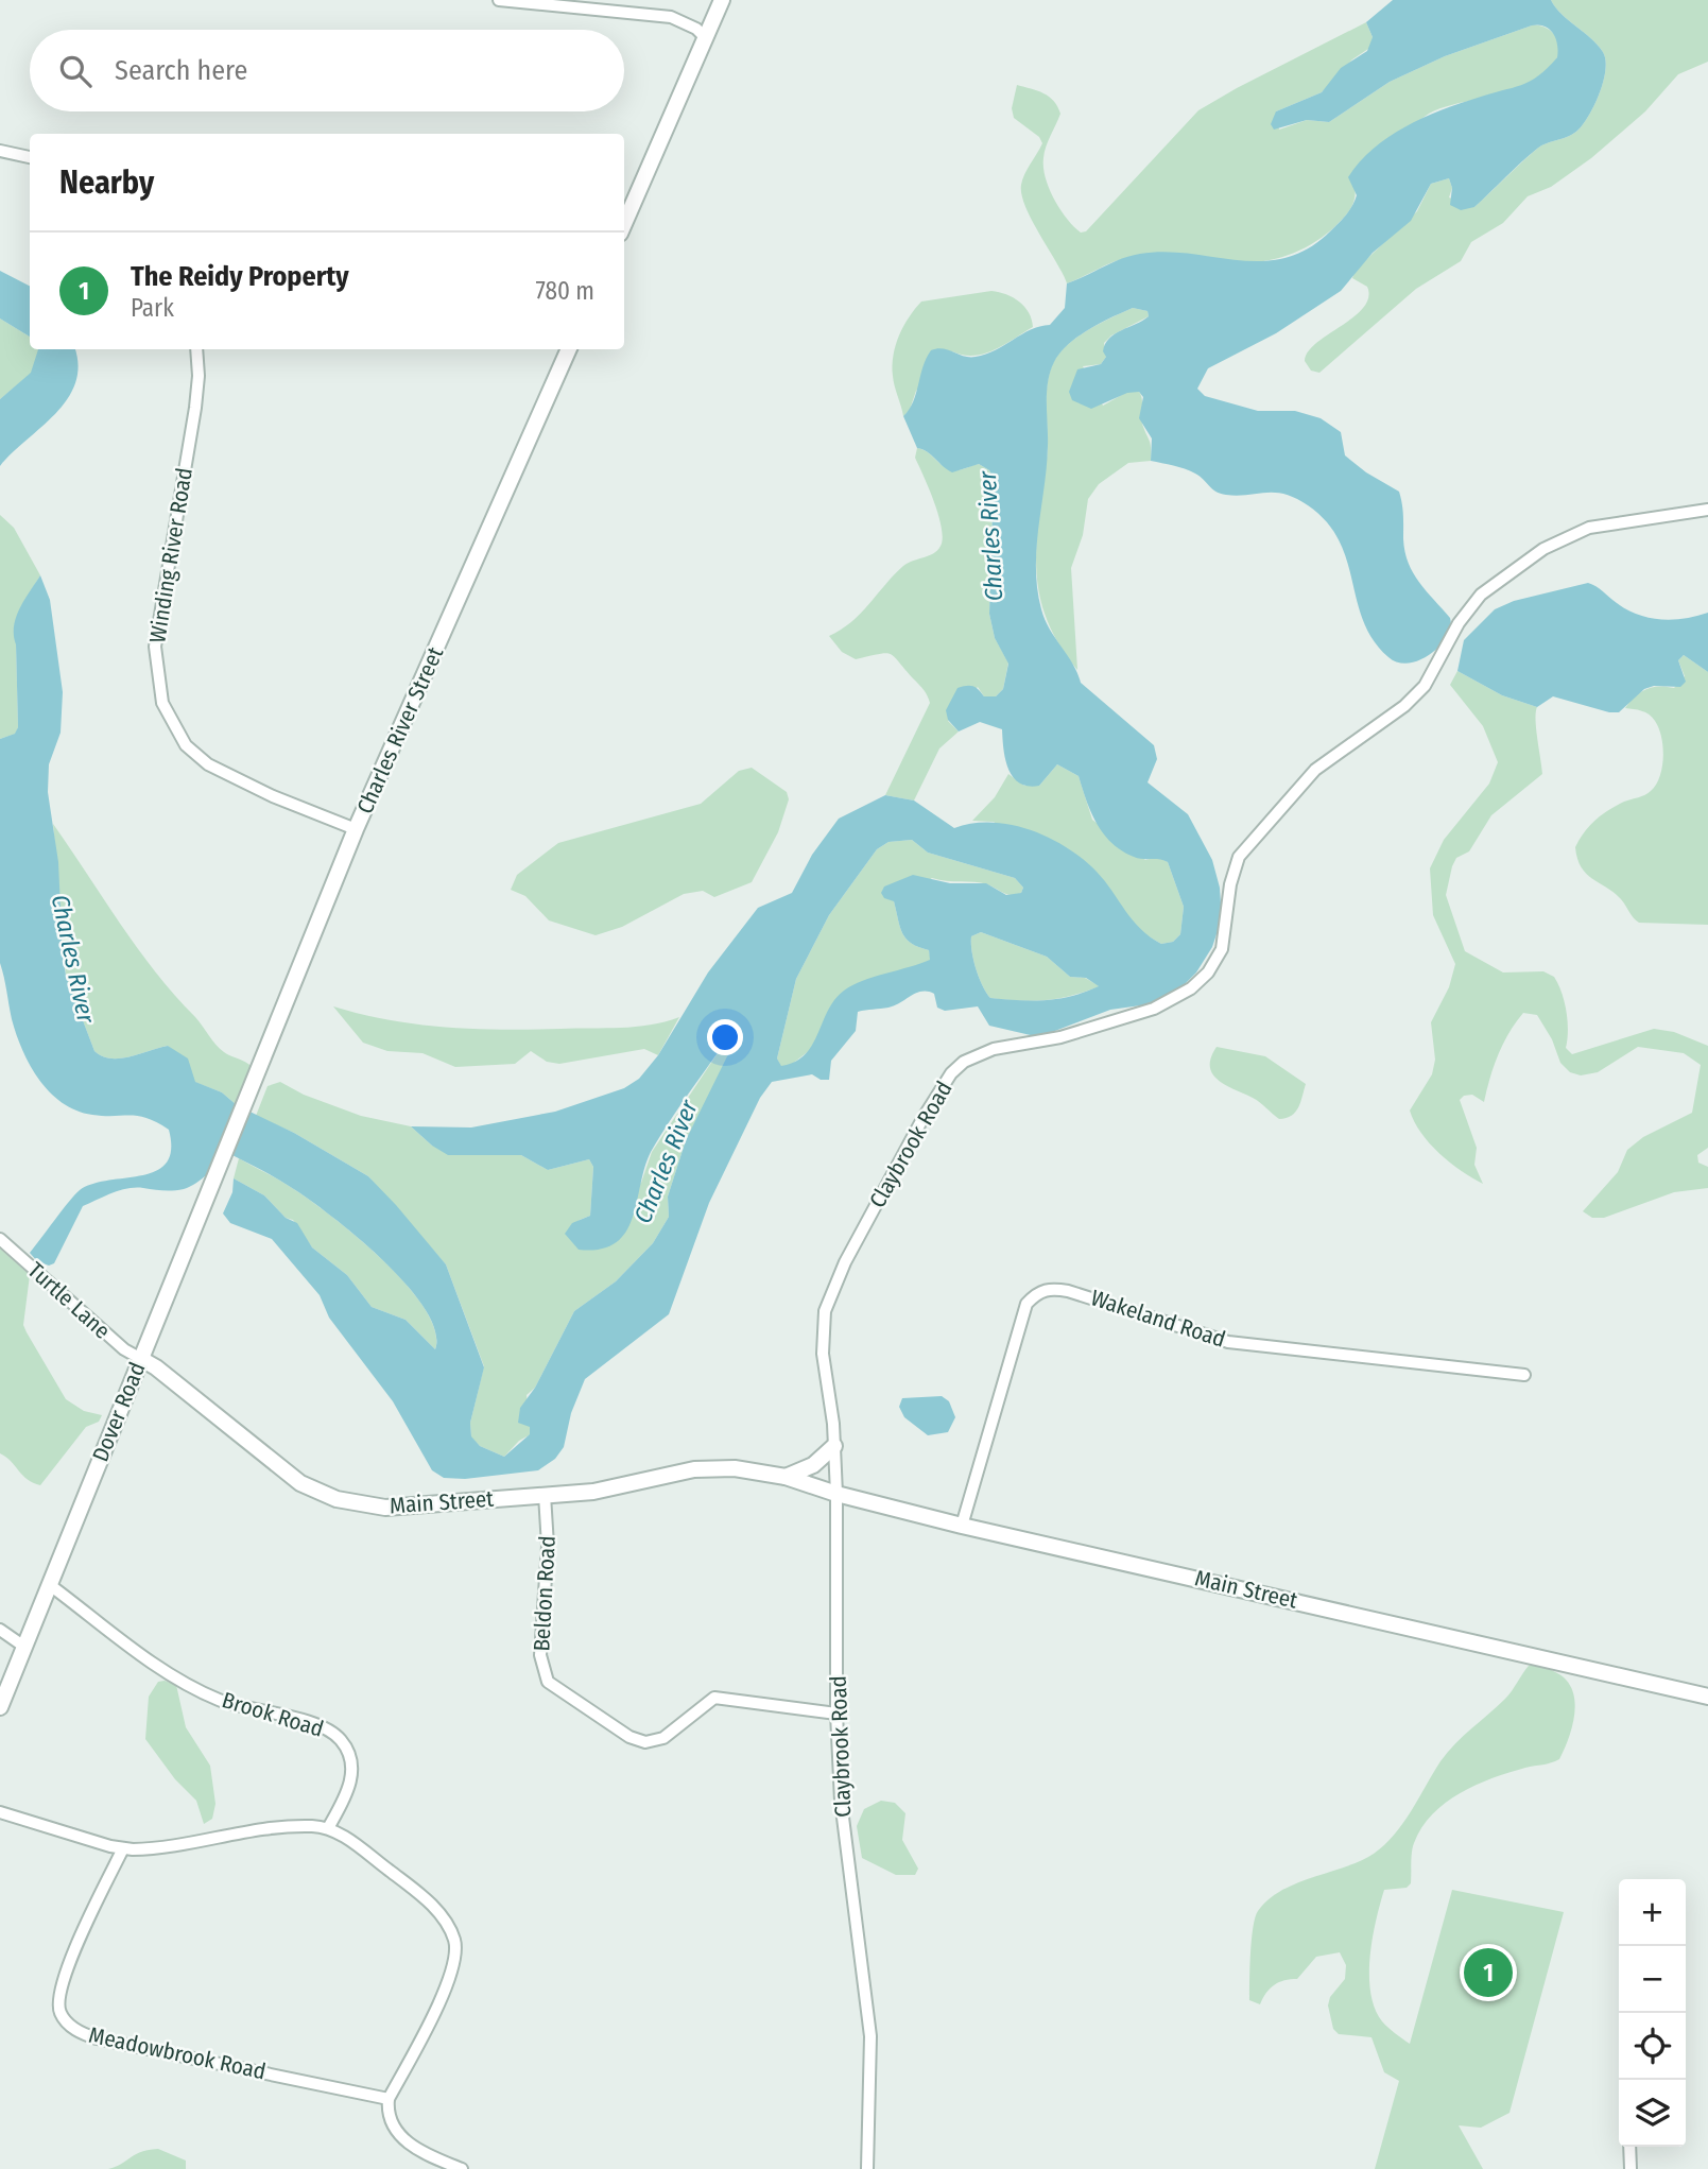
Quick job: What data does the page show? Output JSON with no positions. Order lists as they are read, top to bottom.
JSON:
{
  "streets": {
    "street": [
      "Winding River Road",
      "Charles River Street",
      "Claybrook Road",
      "Turtle Lane",
      "Wakeland Road",
      "Dover Road",
      "Main Street",
      "Beldon Road",
      "Brook Road",
      "Meadowbrook Road"
    ]
  },
  "crossings": [
    ["Winding River Road", "Charles River Street"],
    ["Charles River Street", "Dover Road"],
    ["Claybrook Road", "Main Street"],
    ["Claybrook Road", "Beldon Road"],
    ["Turtle Lane", "Dover Road"],
    ["Turtle Lane", "Main Street"],
    ["Wakeland Road", "Main Street"],
    ["Dover Road", "Main Street"],
    ["Dover Road", "Brook Road"],
    ["Main Street", "Beldon Road"]
  ],
  "water": ["Charles River"],
  "page": {
    "search": "Search here",
    "heading": "Nearby",
    "list": [
      {
        "mark": "1",
        "name": "The Reidy Property",
        "note": "Park",
        "value": "780 m"
      }
    ],
    "map_buttons": ["+", "−"],
    "pins": "1"
  }
}
